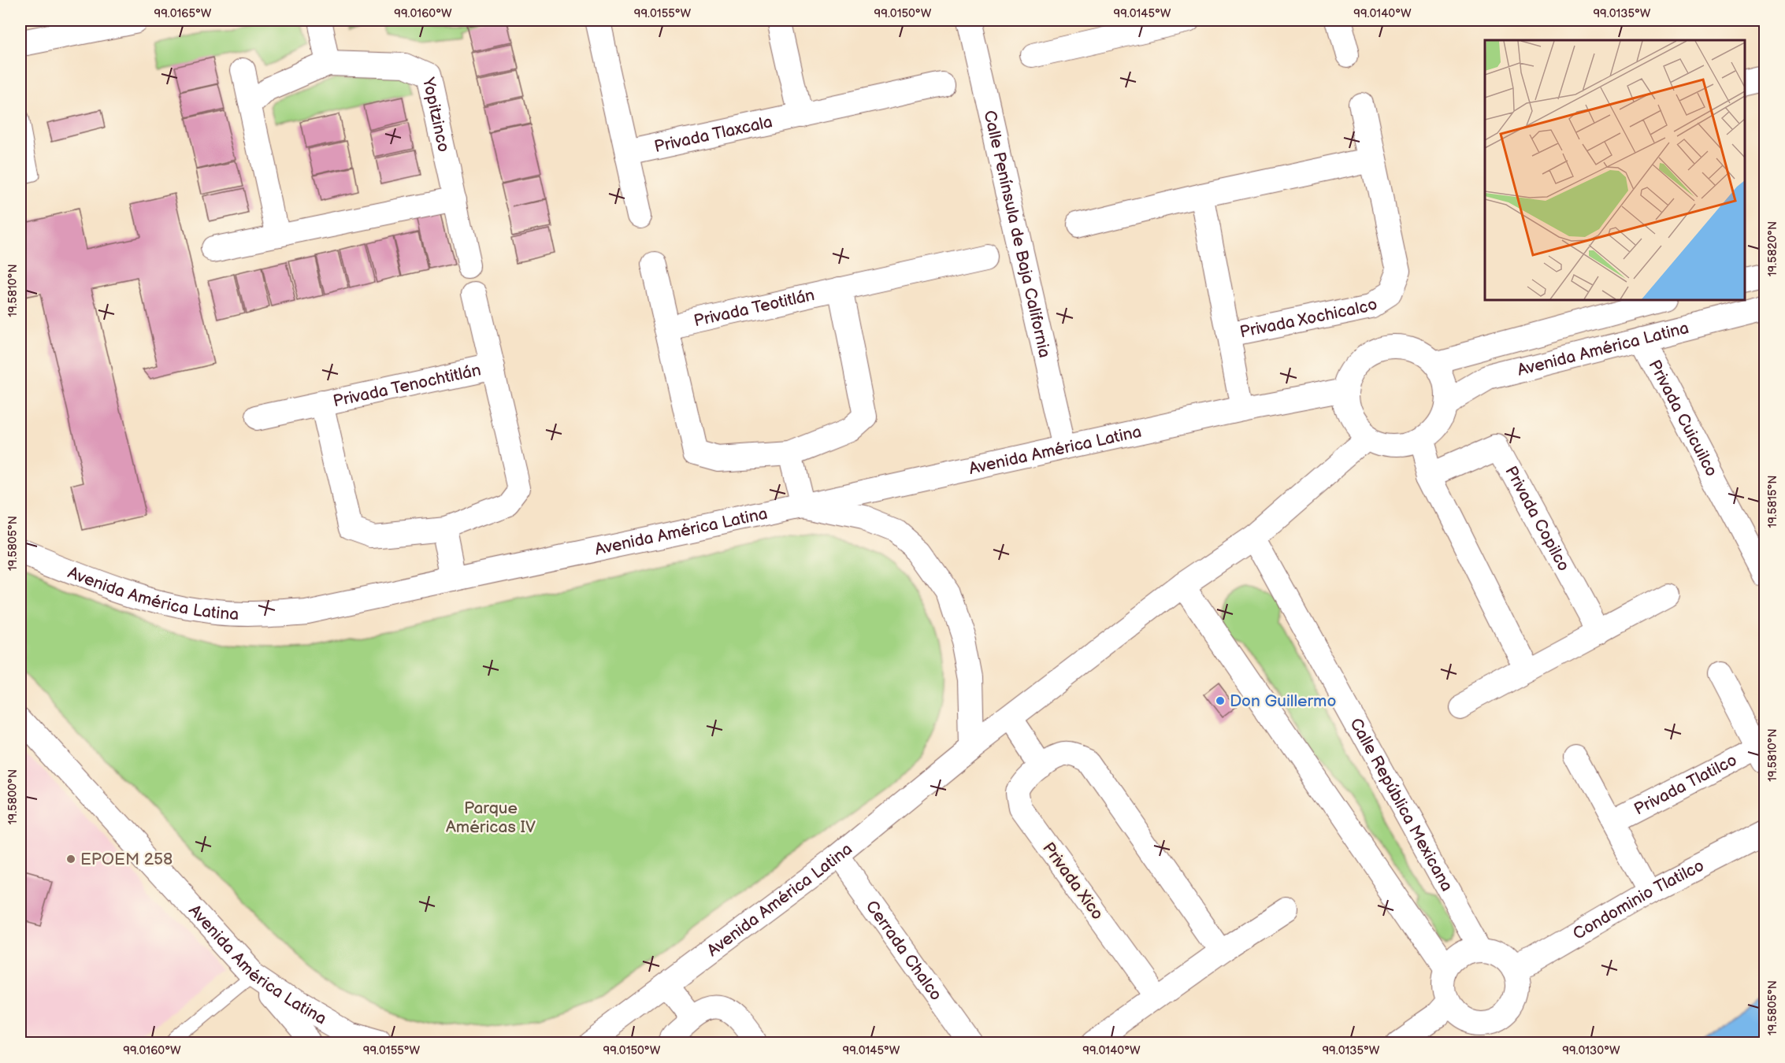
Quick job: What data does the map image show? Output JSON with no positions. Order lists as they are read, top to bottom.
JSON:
{
  "streets": {
    "street": [
      "Yopitzinco",
      "Privada Tlaxcala",
      "Calle Península de Baja California",
      "Privada Teotitlán",
      "Privada Xochicalco",
      "Avenida América Latina",
      "Privada Tenochtitlán",
      "Privada Cuicuilco",
      "Privada Copilco",
      "Privada Tlatilco",
      "Calle República Mexicana",
      "Privada Xico",
      "Condominio Tlatilco",
      "Cerrada Chalco"
    ]
  },
  "crossings": [
    ["Calle Península de Baja California", "Avenida América Latina"],
    ["Avenida América Latina", "Privada Cuicuilco"],
    ["Avenida América Latina", "Calle República Mexicana"],
    ["Avenida América Latina", "Cerrada Chalco"],
    ["Calle República Mexicana", "Condominio Tlatilco"]
  ],
  "parks": ["Parque Américas IV"],
  "places": ["Don Guillermo", "EPOEM 258"],
  "coordinates": [
    "99.0165°W",
    "99.0160°W",
    "99.0155°W",
    "99.0150°W",
    "99.0145°W",
    "99.0140°W",
    "99.0135°W",
    "19.5820°N",
    "19.5810°N",
    "19.5815°N",
    "19.5805°N",
    "19.5800°N",
    "99.0130°W"
  ]
}
